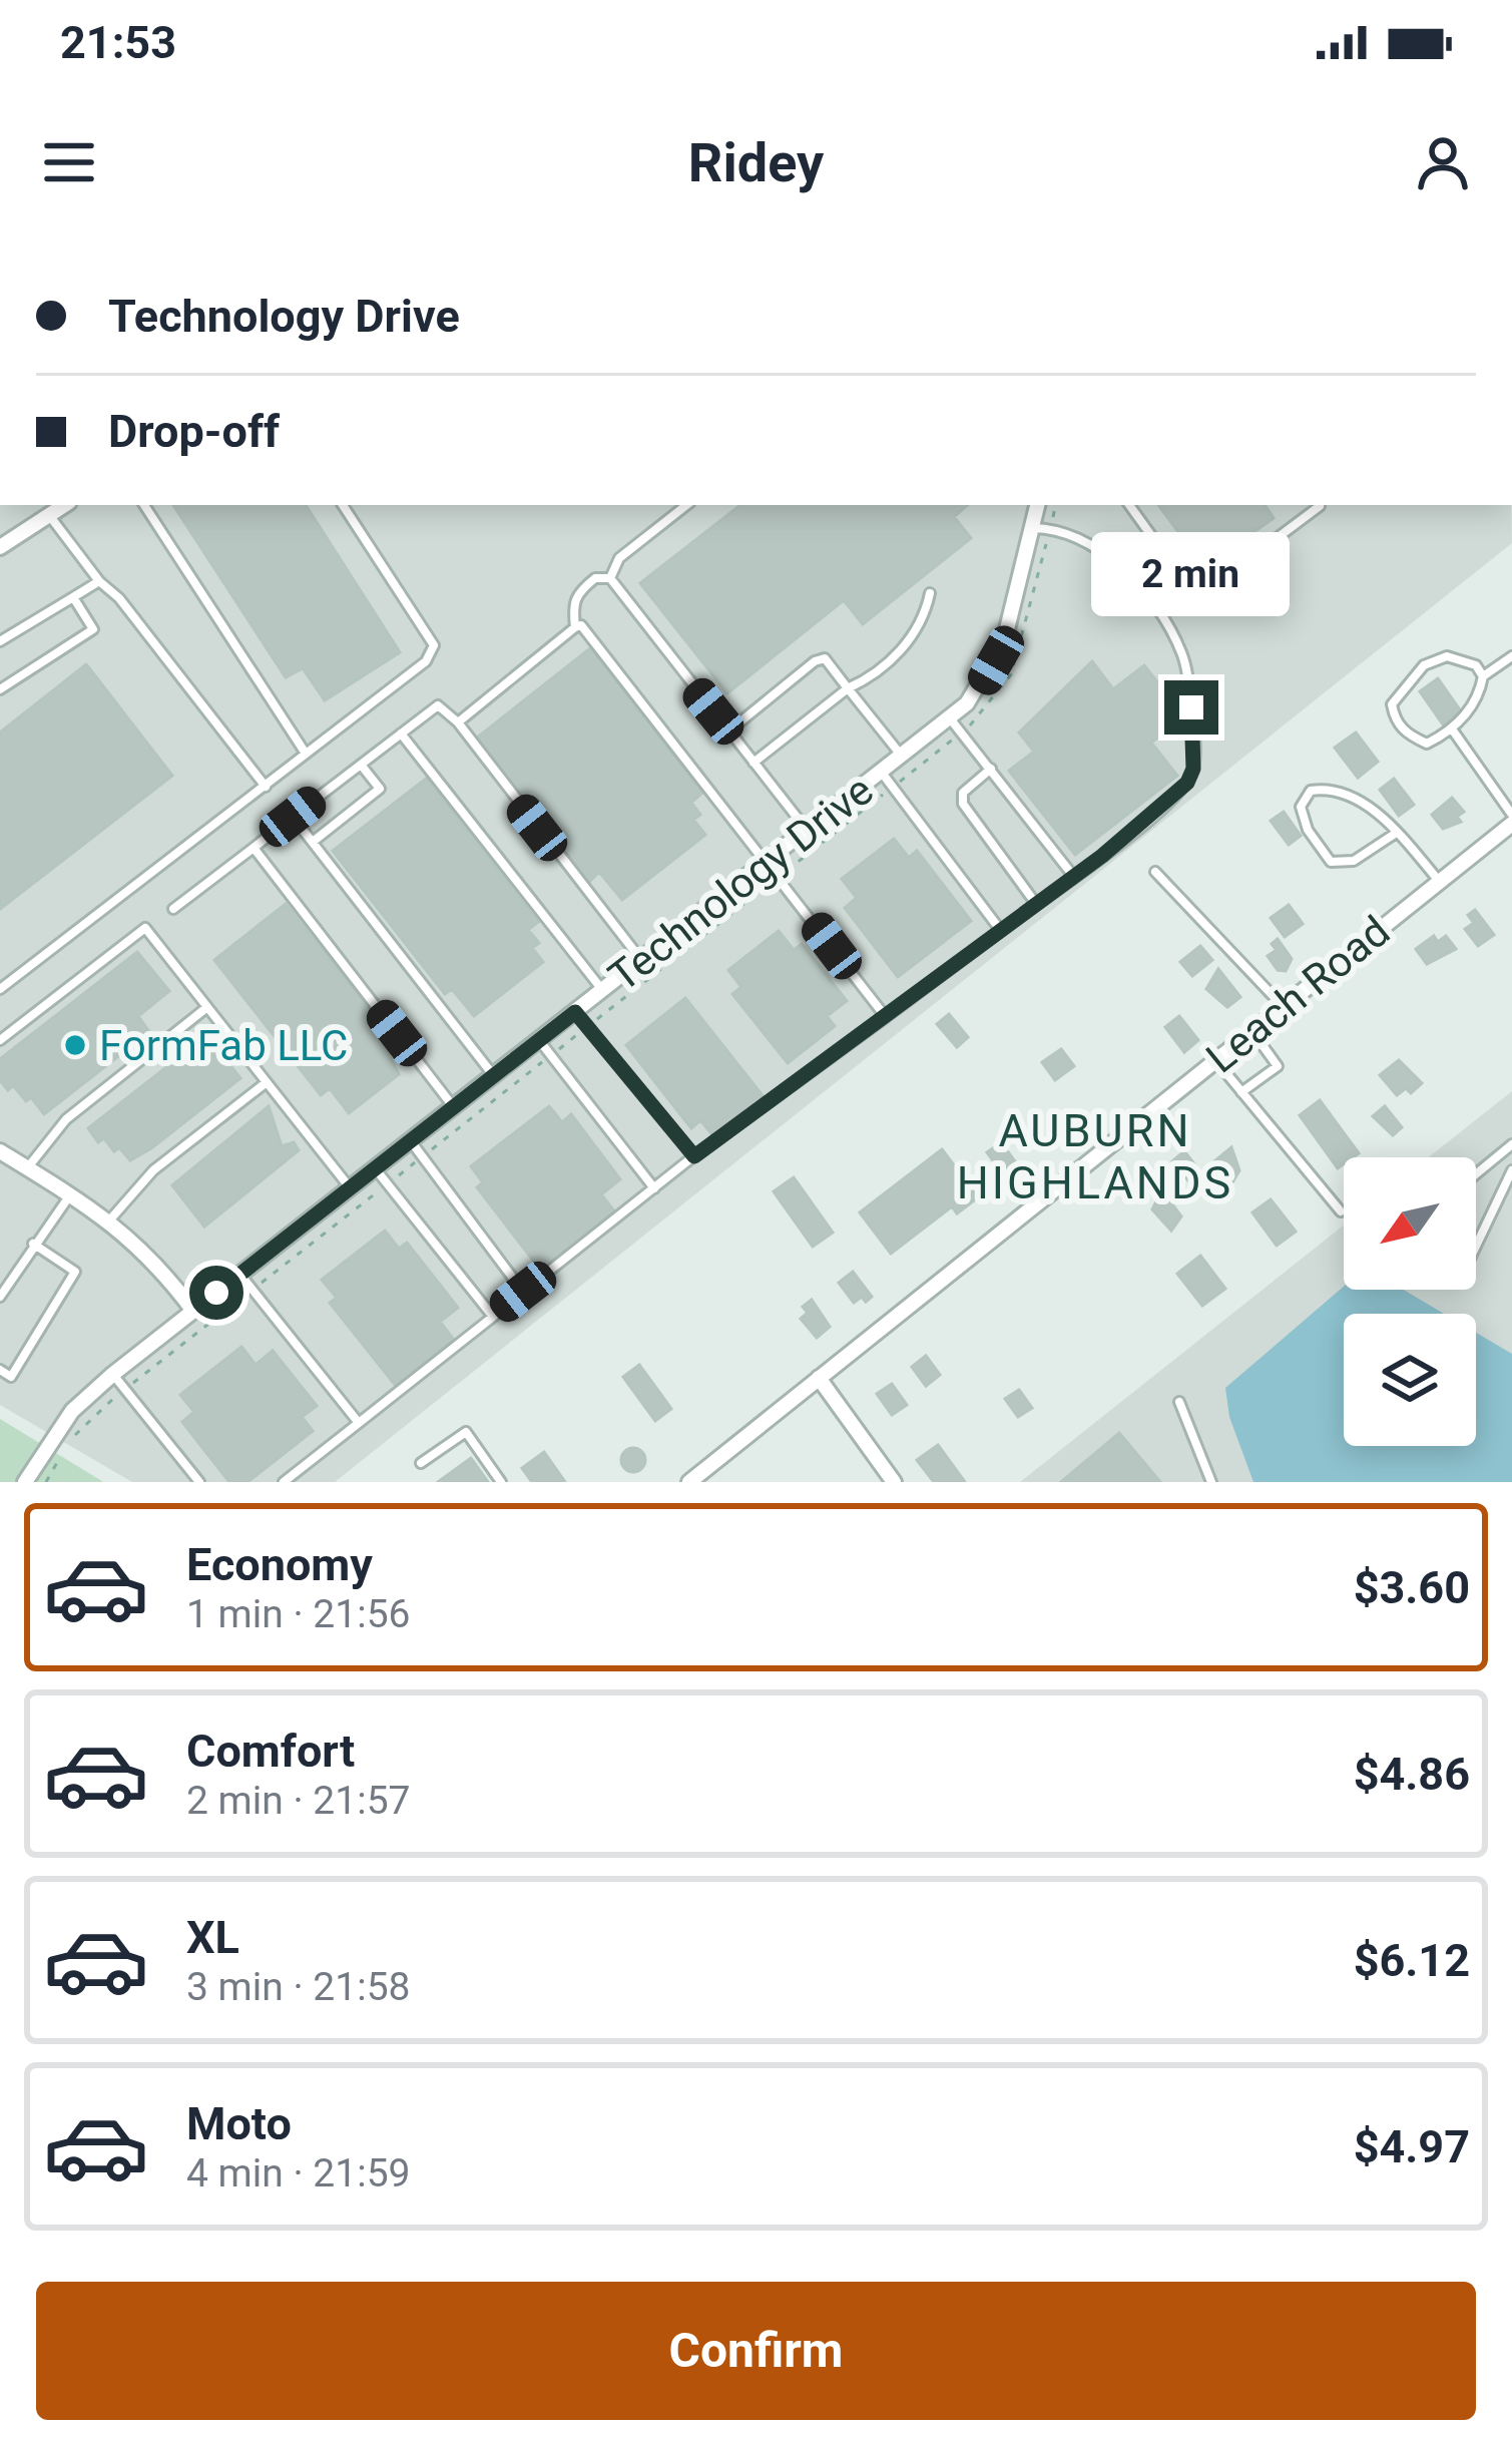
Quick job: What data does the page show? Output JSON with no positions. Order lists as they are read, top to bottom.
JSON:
{
  "streets": {
    "street": ["Technology Drive", "Leach Road"]
  },
  "districts": ["AUBURN HIGHLANDS"],
  "places": ["FormFab LLC"],
  "north": "bottom left",
  "page": {
    "status": "21:53",
    "header": "Ridey",
    "banner": ["Technology Drive", "Drop-off"],
    "bubble": "2 min",
    "list": [
      {
        "name": "Economy",
        "note": "1 min · 21:56",
        "value": "$3.60"
      },
      {
        "name": "Comfort",
        "note": "2 min · 21:57",
        "value": "$4.86"
      },
      {
        "name": "XL",
        "note": "3 min · 21:58",
        "value": "$6.12"
      },
      {
        "name": "Moto",
        "note": "4 min · 21:59",
        "value": "$4.97"
      }
    ],
    "buttons": "Confirm"
  }
}
